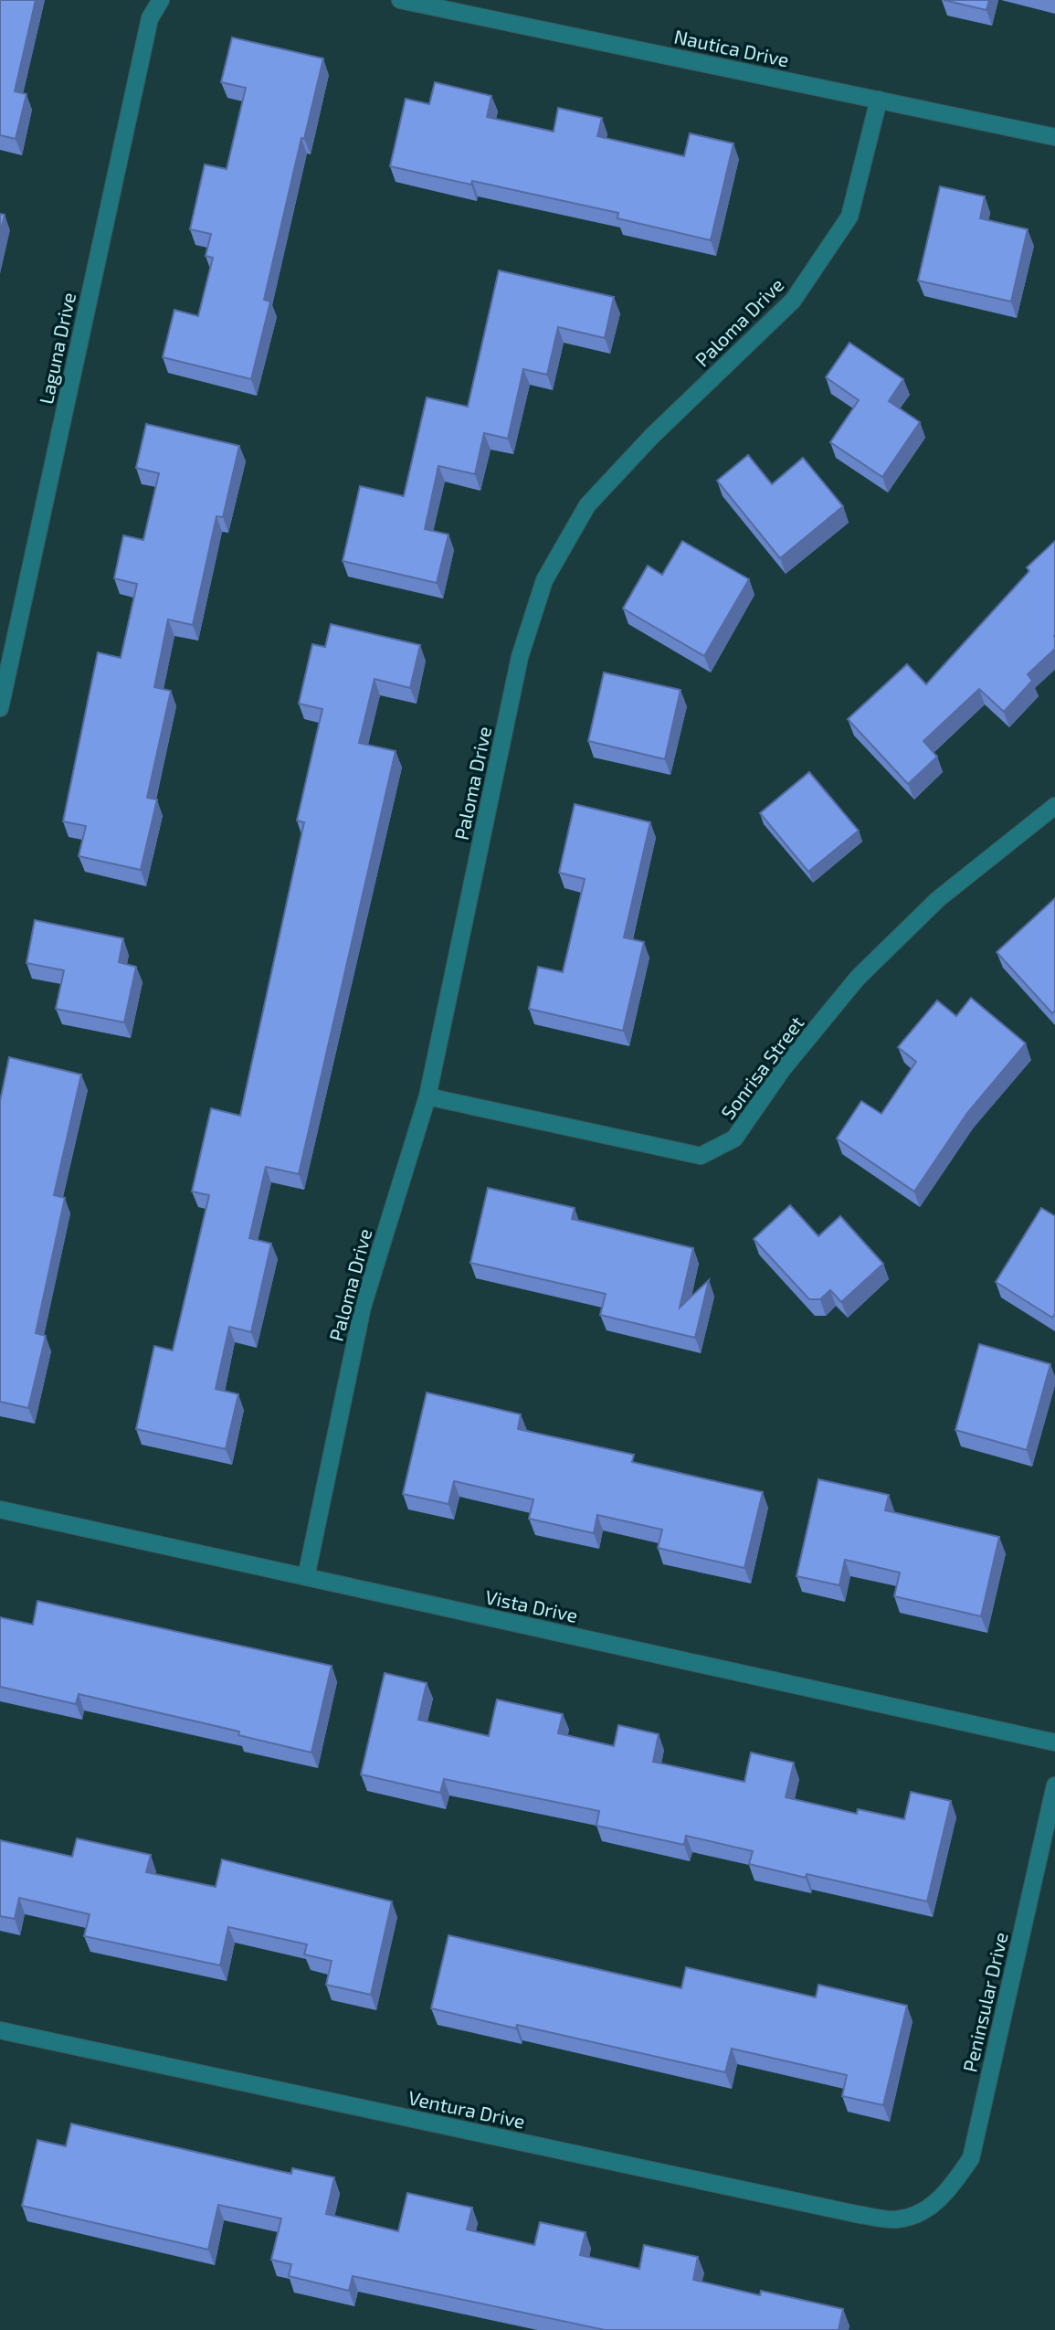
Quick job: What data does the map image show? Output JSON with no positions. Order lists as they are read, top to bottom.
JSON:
{
  "streets": {
    "street": [
      "Nautica Drive",
      "Paloma Drive",
      "Laguna Drive",
      "Sonrisa Street",
      "Vista Drive",
      "Peninsular Drive",
      "Ventura Drive"
    ]
  },
  "crossings": [
    ["Nautica Drive", "Paloma Drive"],
    ["Paloma Drive", "Sonrisa Street"],
    ["Paloma Drive", "Vista Drive"],
    ["Peninsular Drive", "Ventura Drive"]
  ]
}
